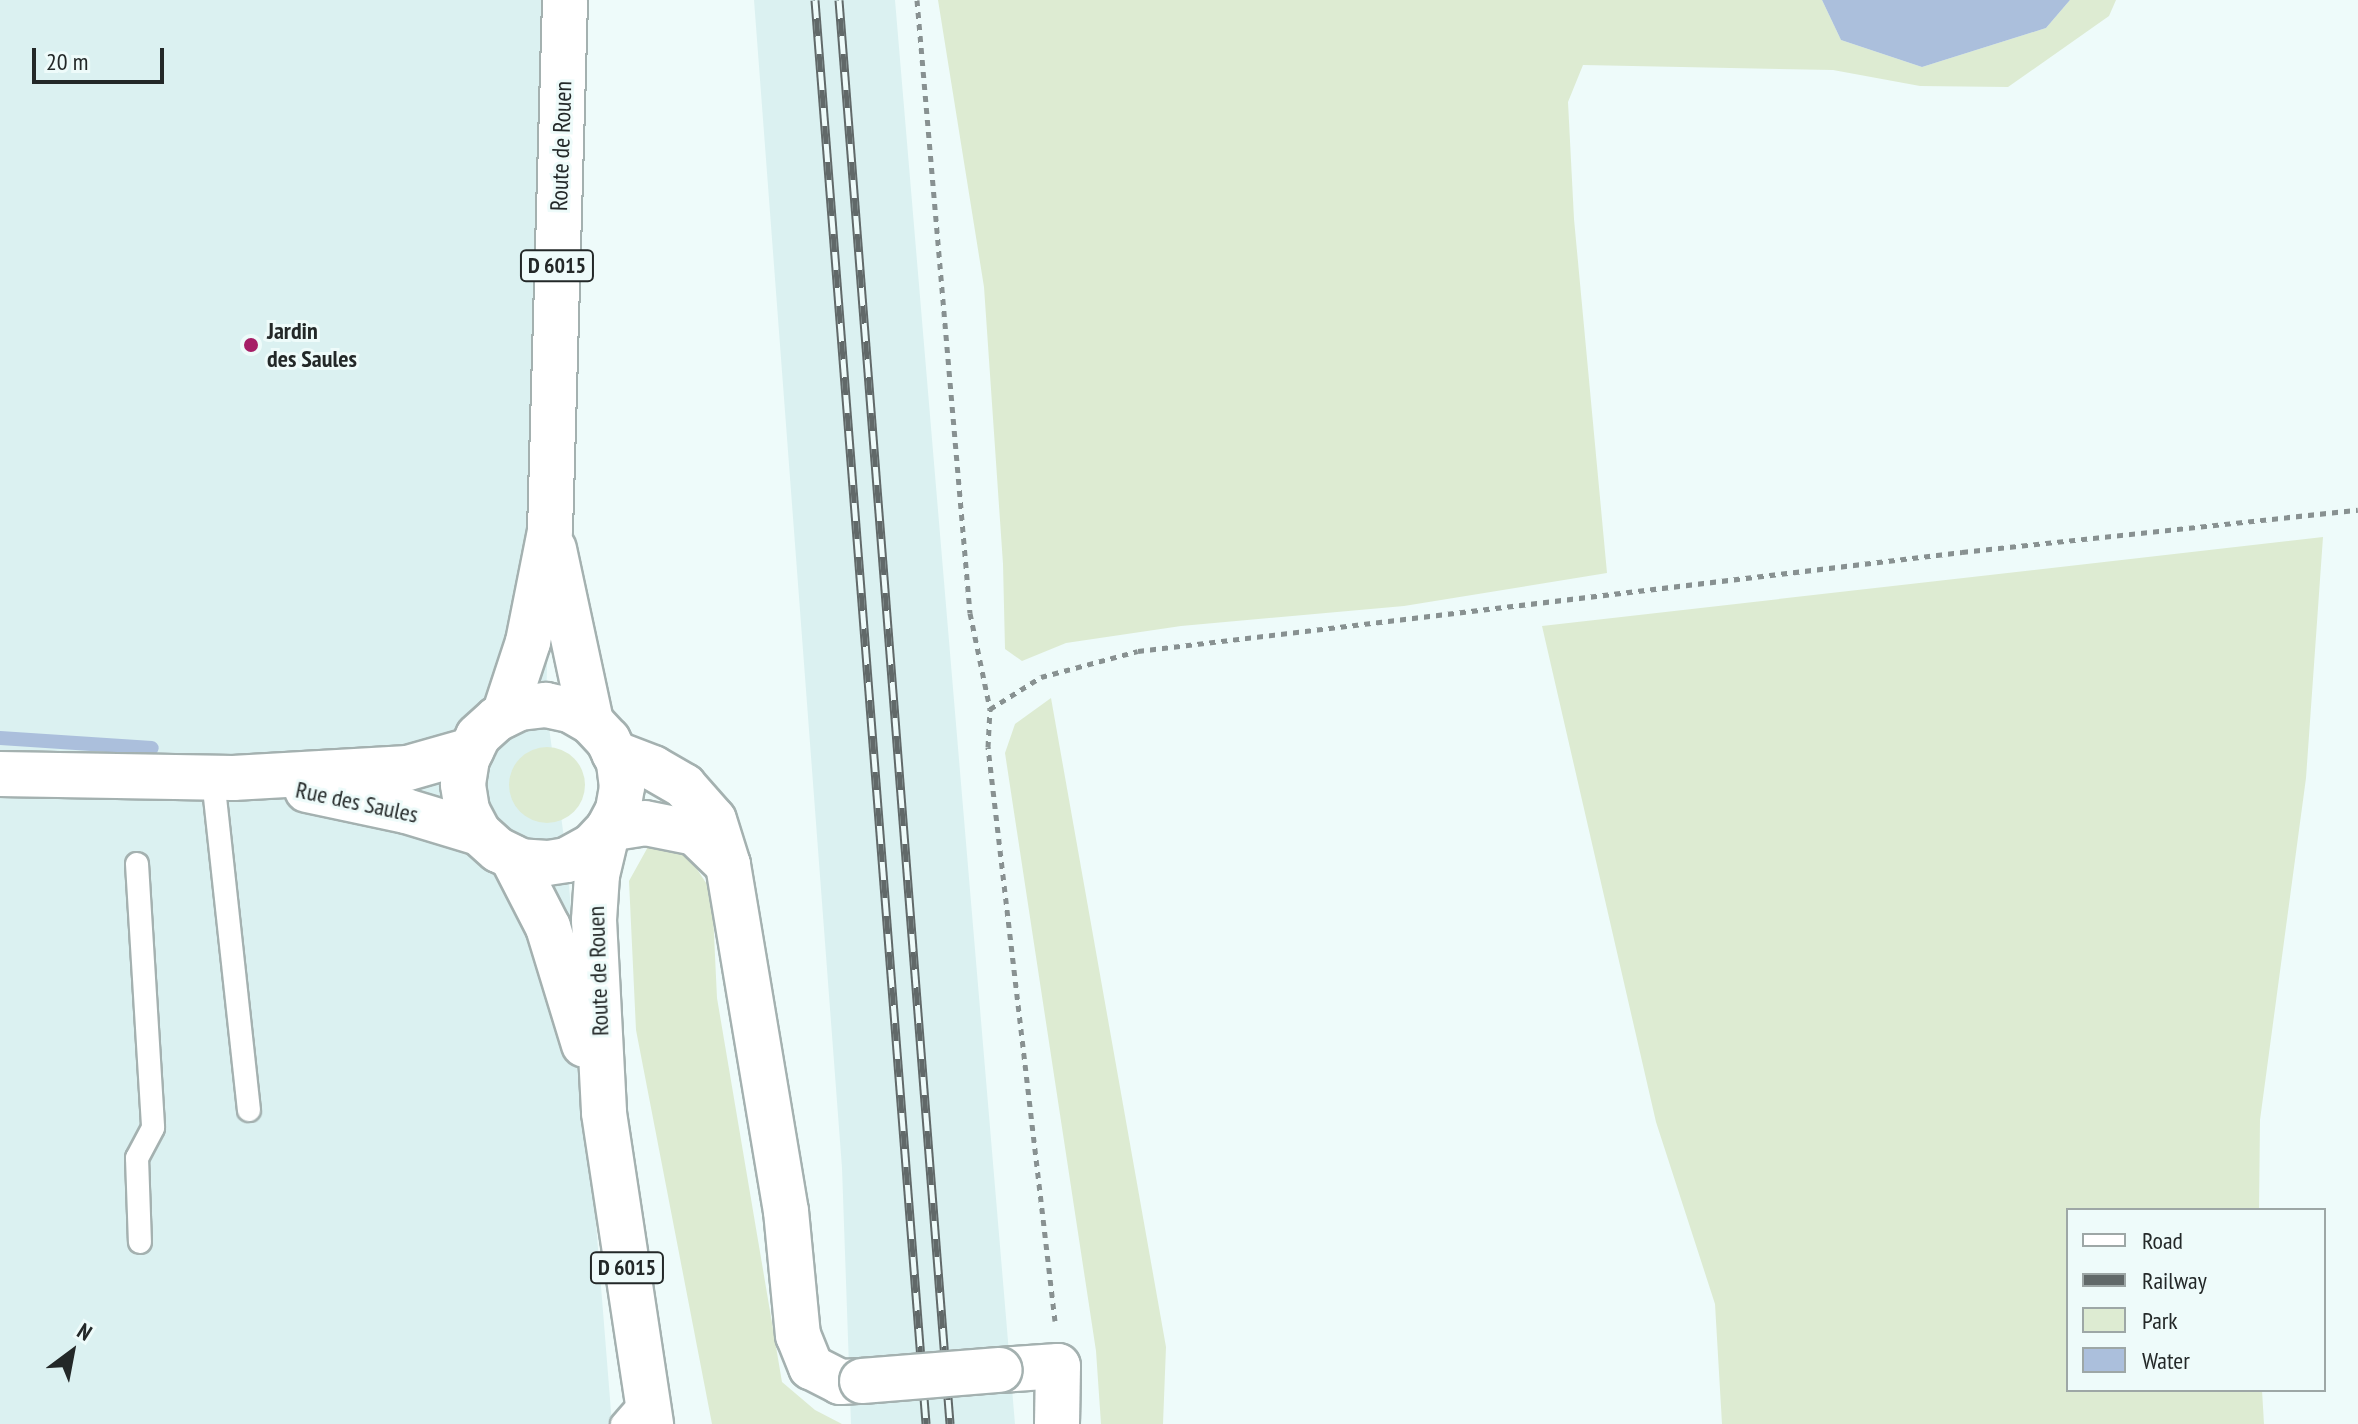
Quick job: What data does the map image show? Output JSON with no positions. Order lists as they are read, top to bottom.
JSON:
{
  "streets": {
    "main road": ["Route de Rouen", "D 6015", "Rue des Saules"]
  },
  "crossings": [
    ["Route de Rouen", "Rue des Saules"]
  ],
  "places": ["Jardin des Saules"],
  "legend": [
    "Road",
    "Railway",
    "Park",
    "Water"
  ],
  "scale_bar": "20 m",
  "north": "top right"
}
